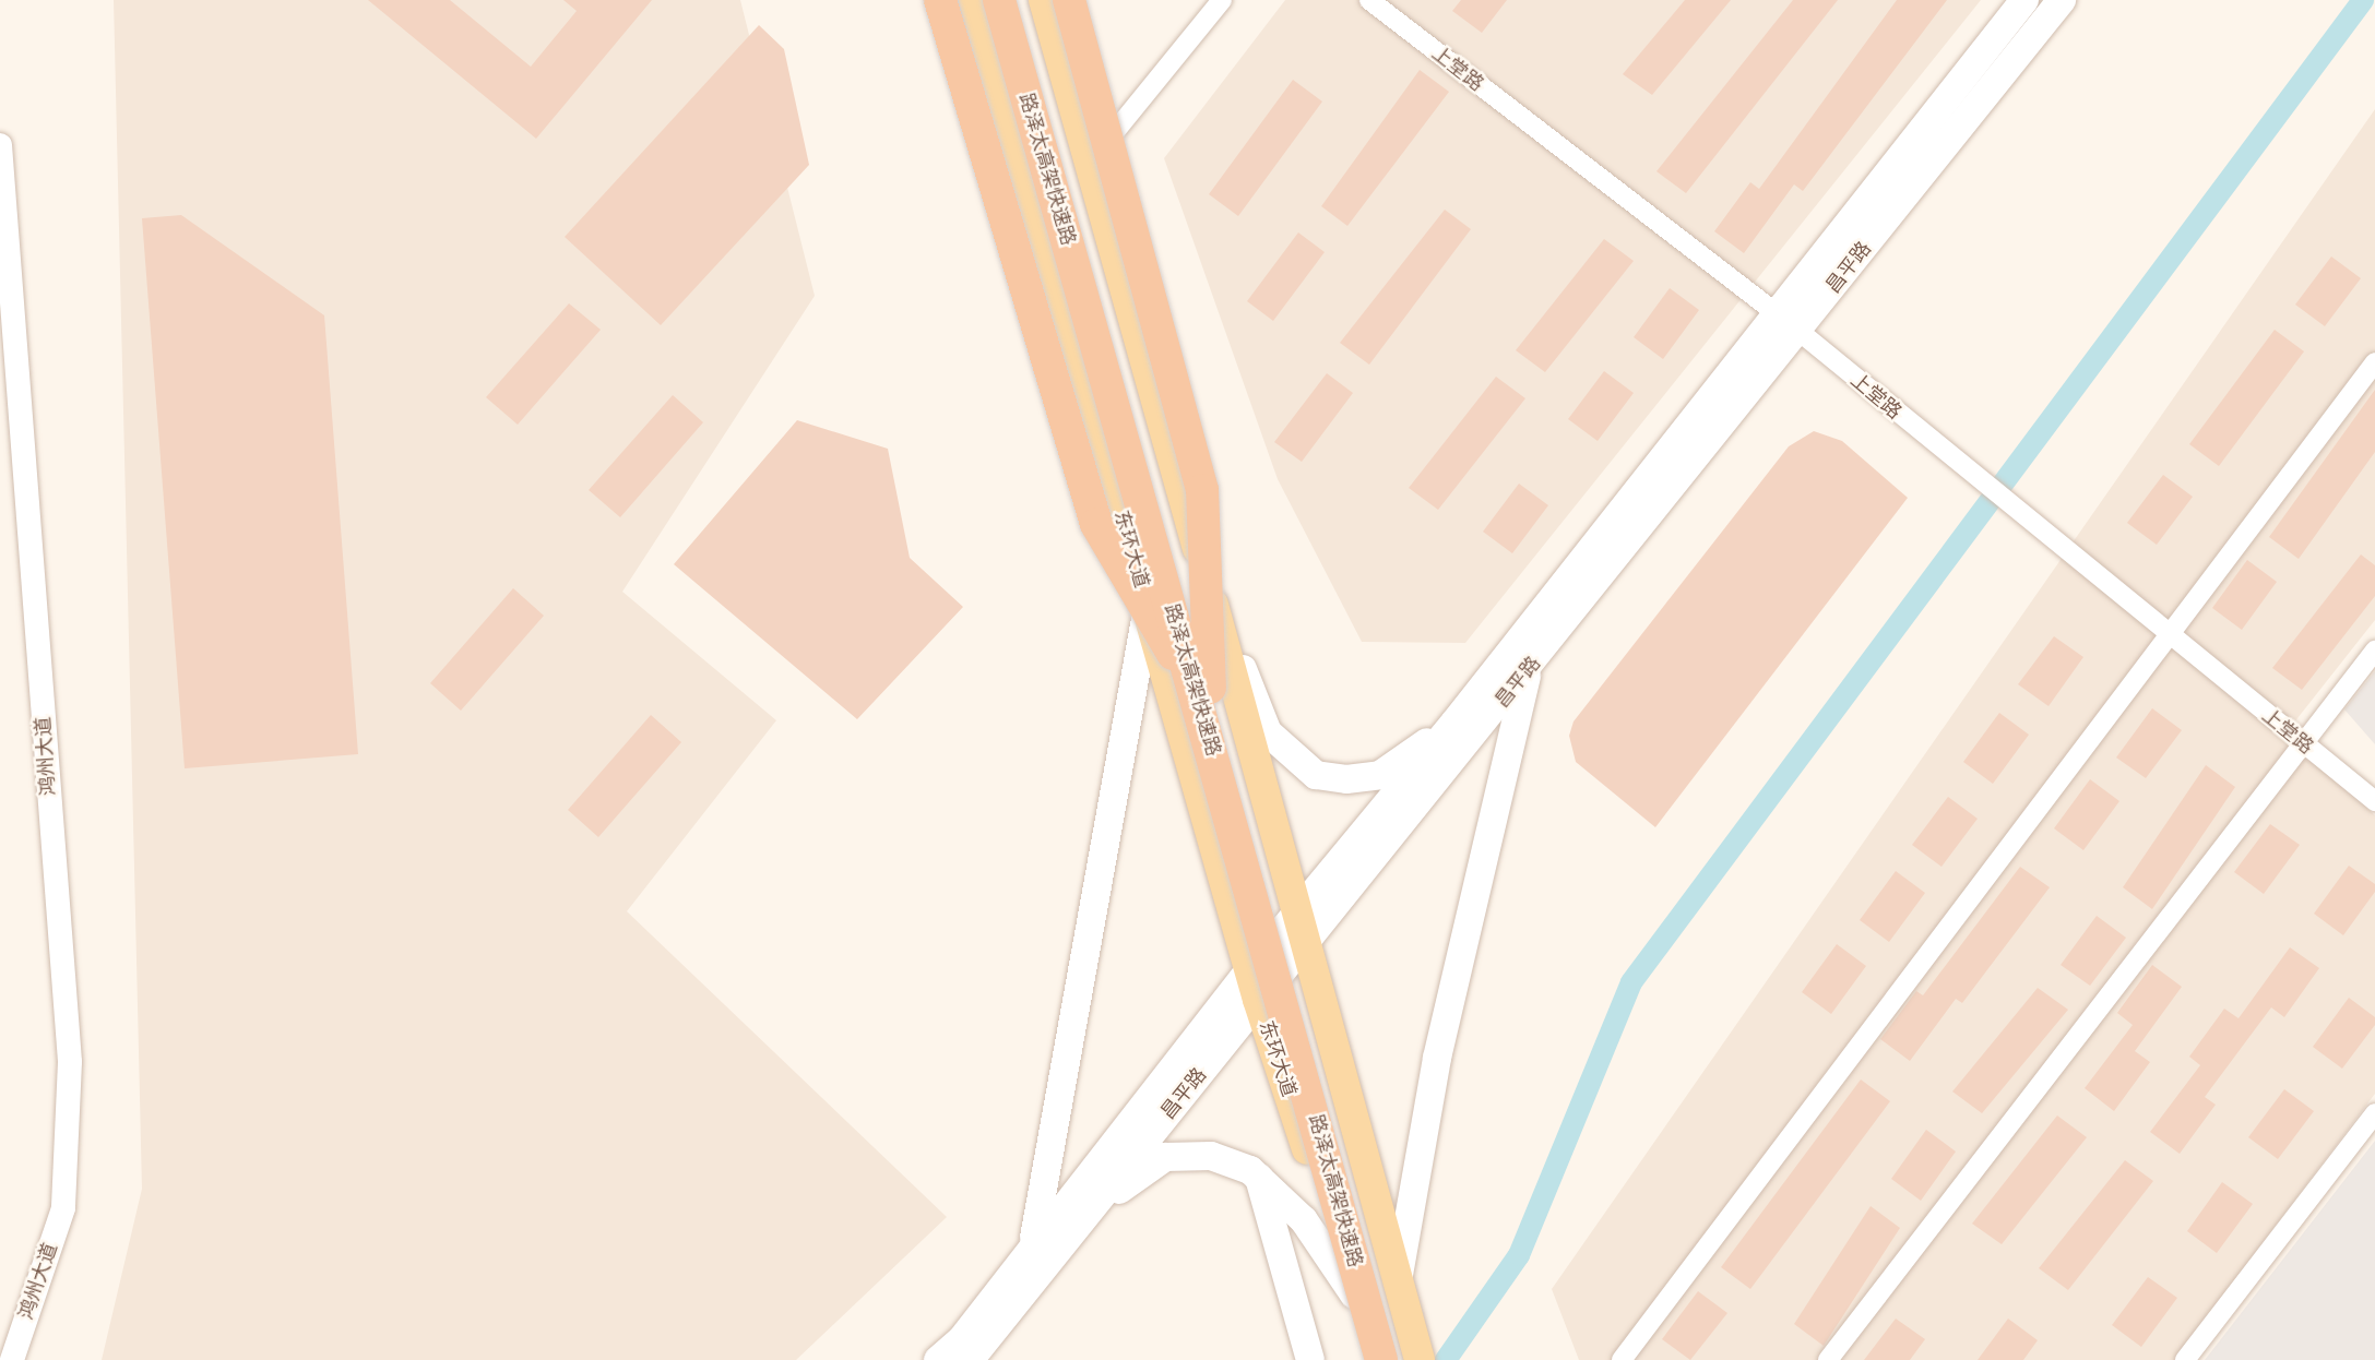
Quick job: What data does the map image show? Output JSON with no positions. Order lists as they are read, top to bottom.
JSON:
{
  "streets": {
    "highway": ["路泽太高架快速路"],
    "main road": ["昌平路", "东环大道"],
    "street": ["上堂路", "鸿州大道"]
  },
  "crossings": [
    ["上堂路", "昌平路"],
    ["昌平路", "东环大道"]
  ]
}
